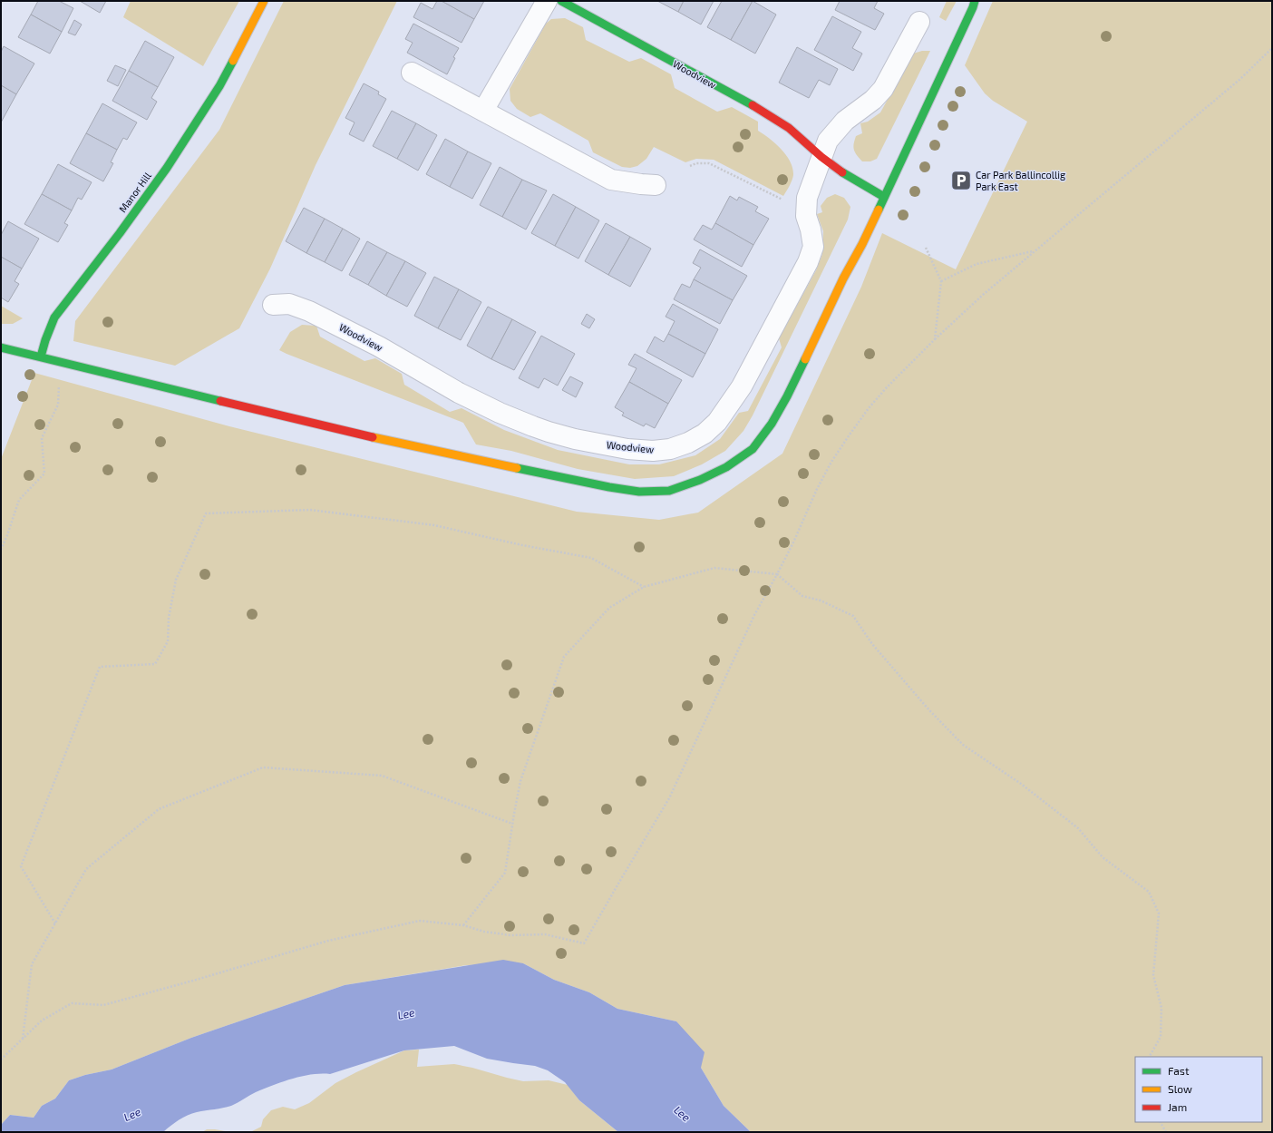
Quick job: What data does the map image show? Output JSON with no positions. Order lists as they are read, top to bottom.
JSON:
{
  "streets": {
    "street": ["Woodview", "Manor Hill"]
  },
  "water": ["Lee"],
  "places": {
    "parking": ["Car Park Ballincollig Park East"]
  },
  "legend": ["Fast", "Slow", "Jam"]
}
